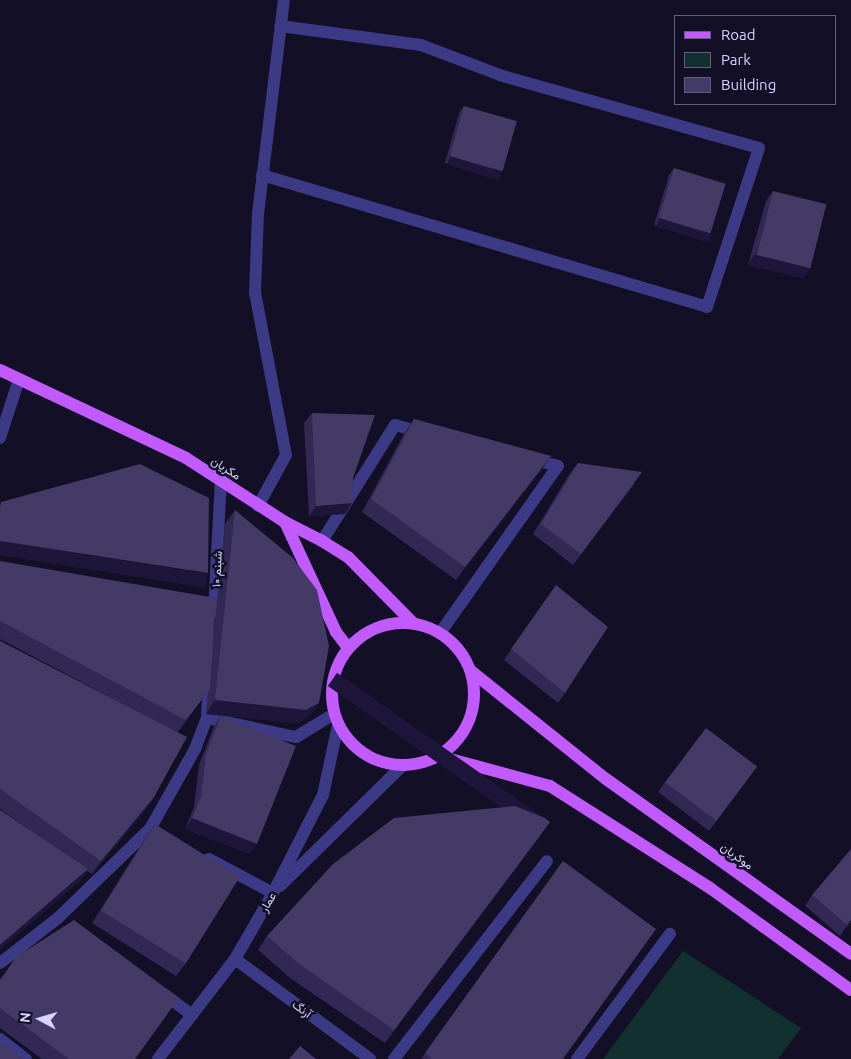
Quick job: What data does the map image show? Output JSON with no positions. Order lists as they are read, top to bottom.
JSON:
{
  "streets": {
    "main road": ["مکریان", "موکریان"],
    "street": ["شبنم ۱۰", "عمار", "آرنگ"]
  },
  "crossings": [
    ["مکریان", "شبنم ۱۰"],
    ["مکریان", "موکریان"],
    ["مکریان", "عمار"],
    ["موکریان", "عمار"],
    ["عمار", "آرنگ"]
  ],
  "legend": ["Road", "Park", "Building"],
  "north": "left"
}
